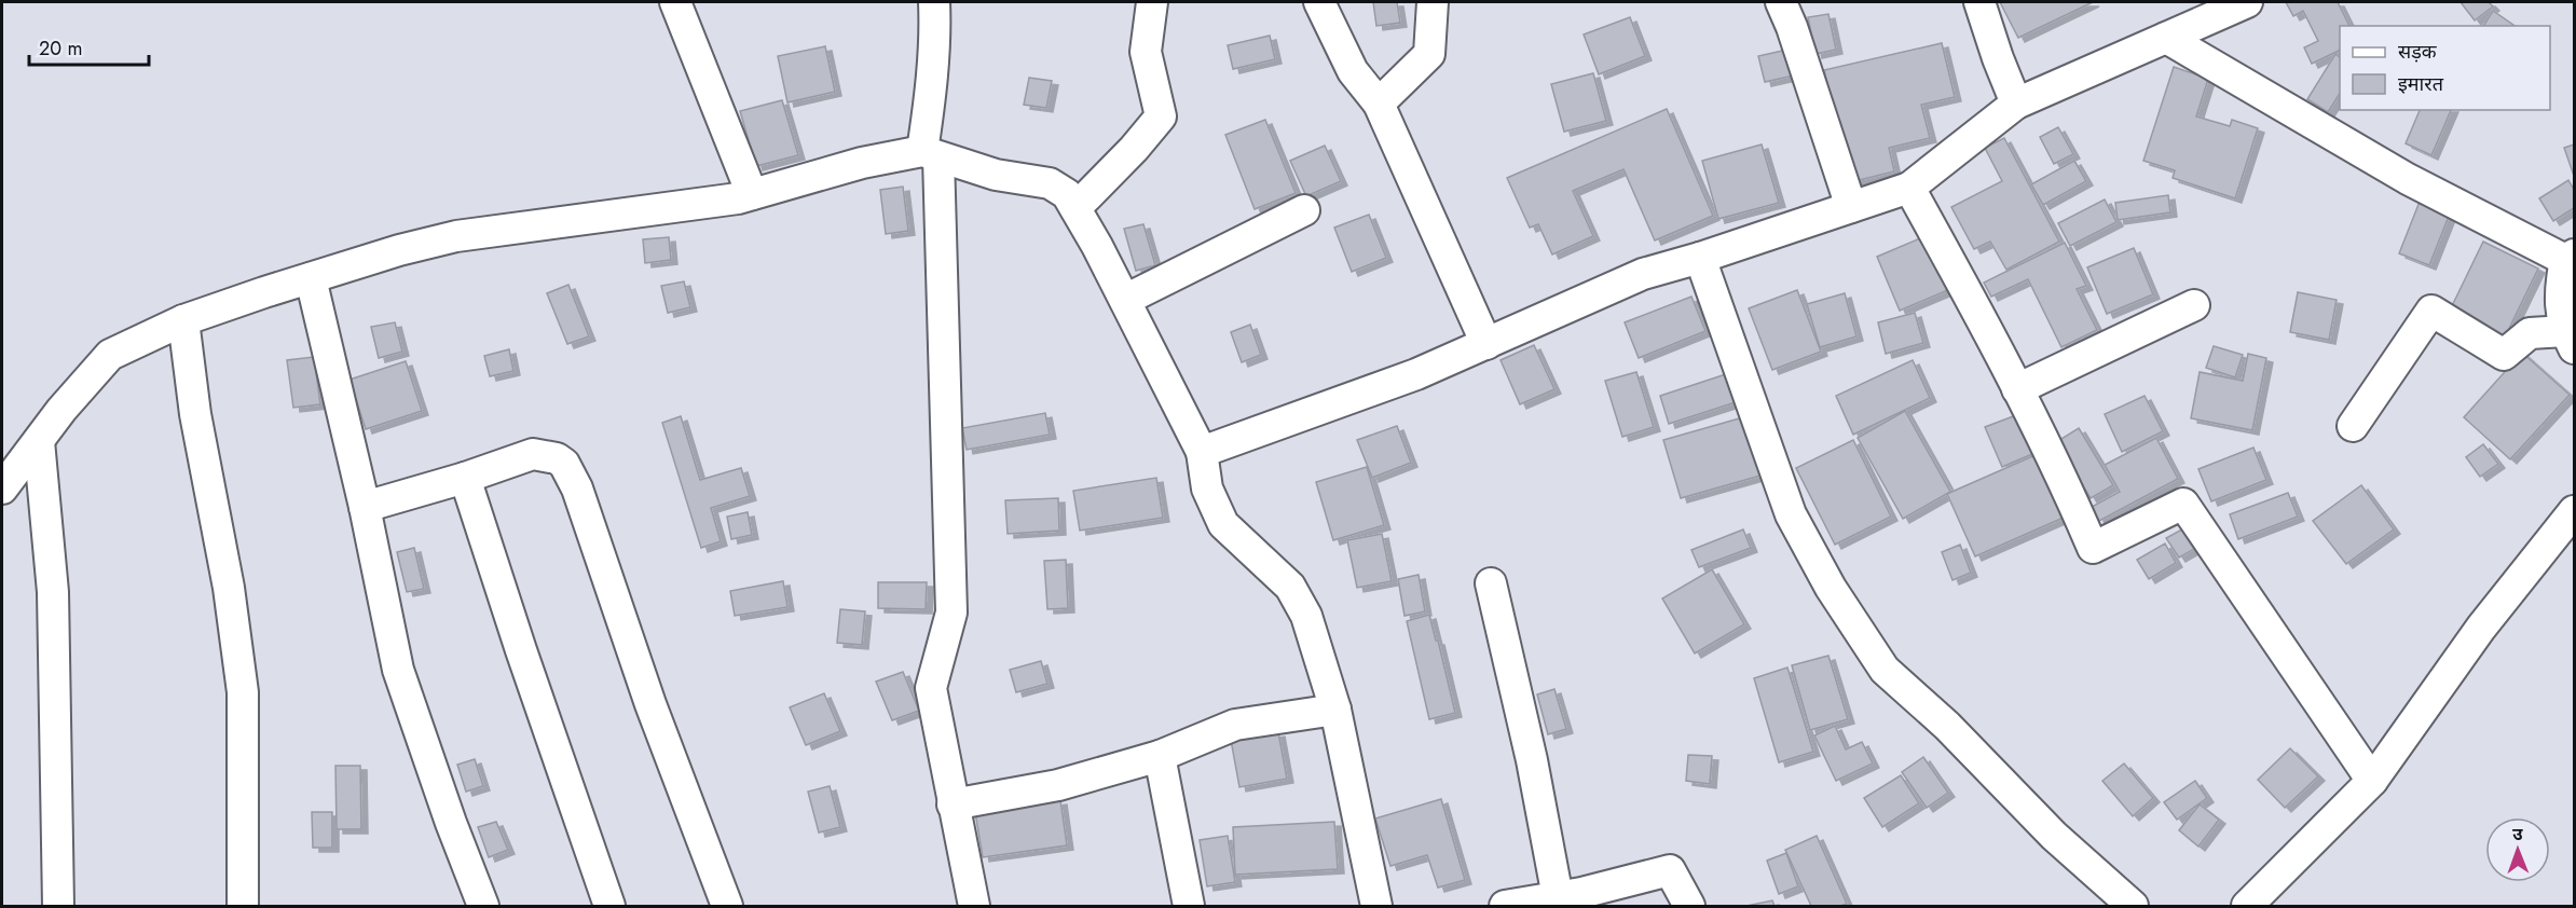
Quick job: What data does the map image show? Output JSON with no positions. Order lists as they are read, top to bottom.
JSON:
{
  "legend": ["सड़क", "इमारत"],
  "scale_bar": "20 m",
  "north": "top"
}
